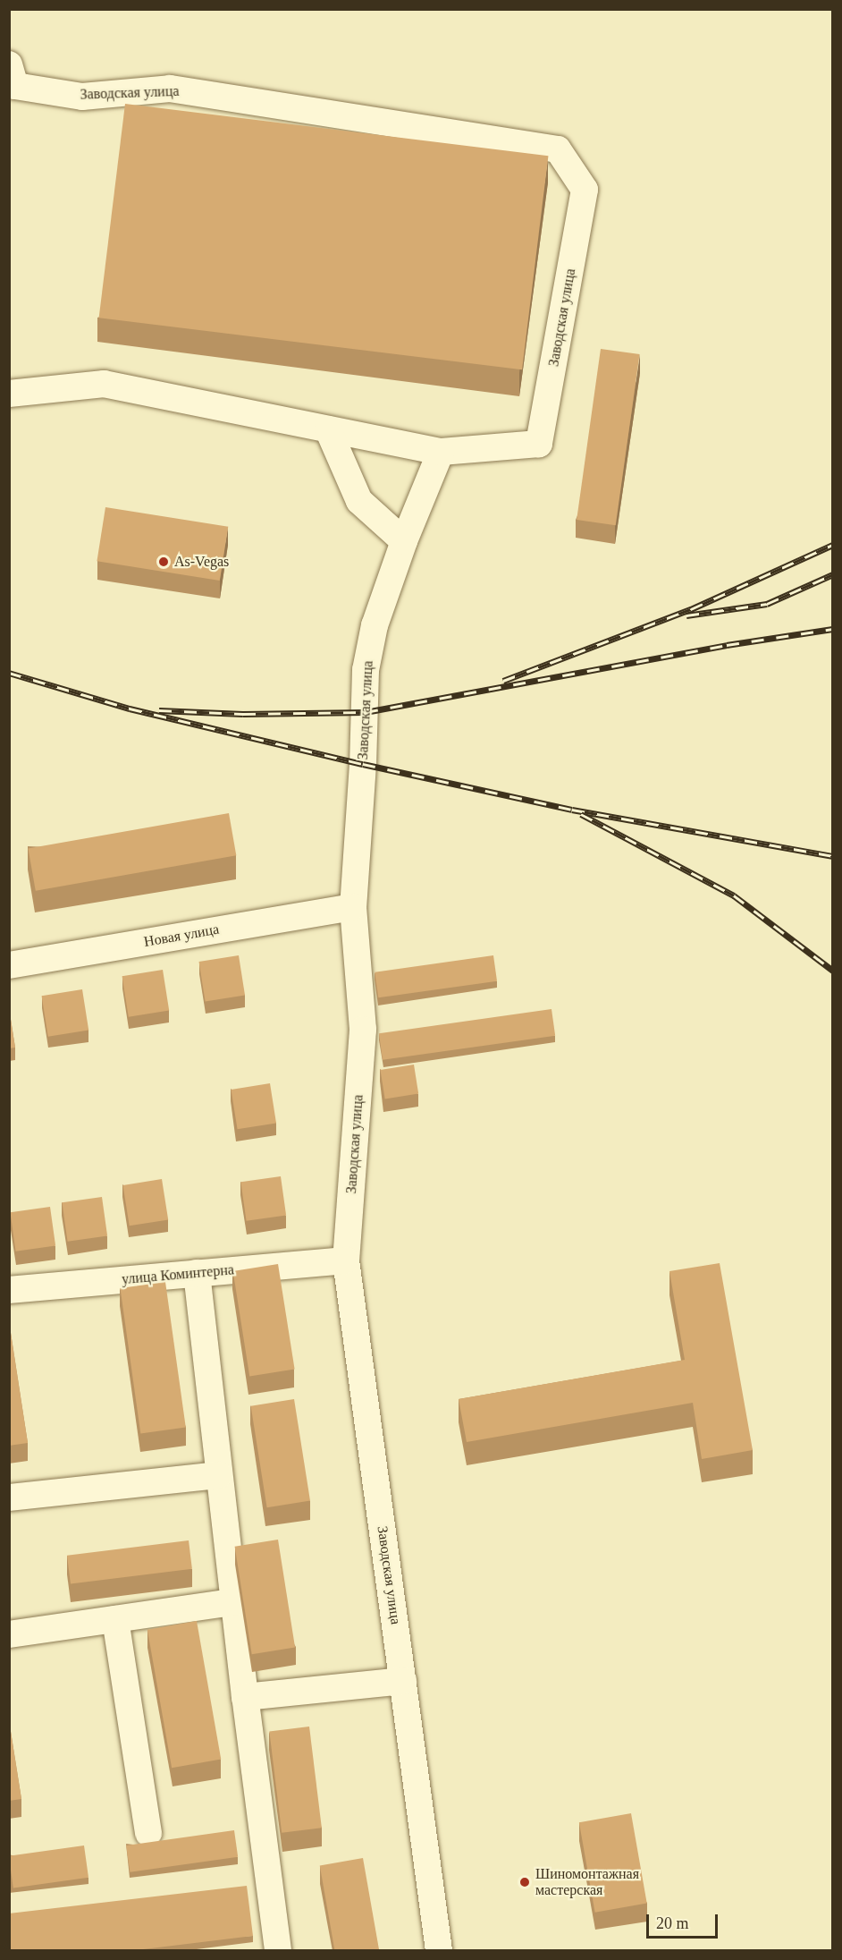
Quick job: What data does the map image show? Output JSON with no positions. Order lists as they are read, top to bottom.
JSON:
{
  "streets": {
    "street": ["Заводская улица", "Новая улица", "улица Коминтерна"]
  },
  "crossings": [
    ["Заводская улица", "Новая улица"],
    ["Заводская улица", "улица Коминтерна"]
  ],
  "places": ["As-Vegas", "Шиномонтажная мастерская"],
  "scale_bar": "20 m"
}
